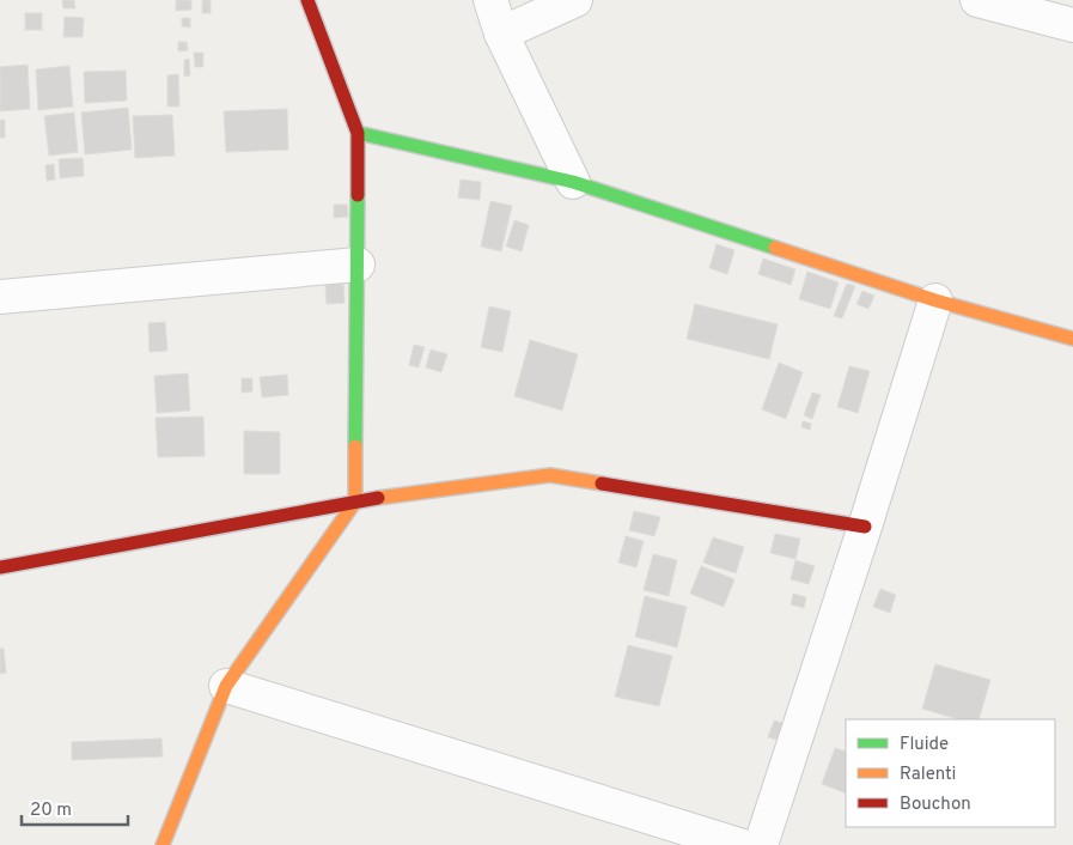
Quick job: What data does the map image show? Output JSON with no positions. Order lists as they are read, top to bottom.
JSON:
{
  "legend": ["Fluide", "Ralenti", "Bouchon"],
  "scale_bar": "20 m"
}
